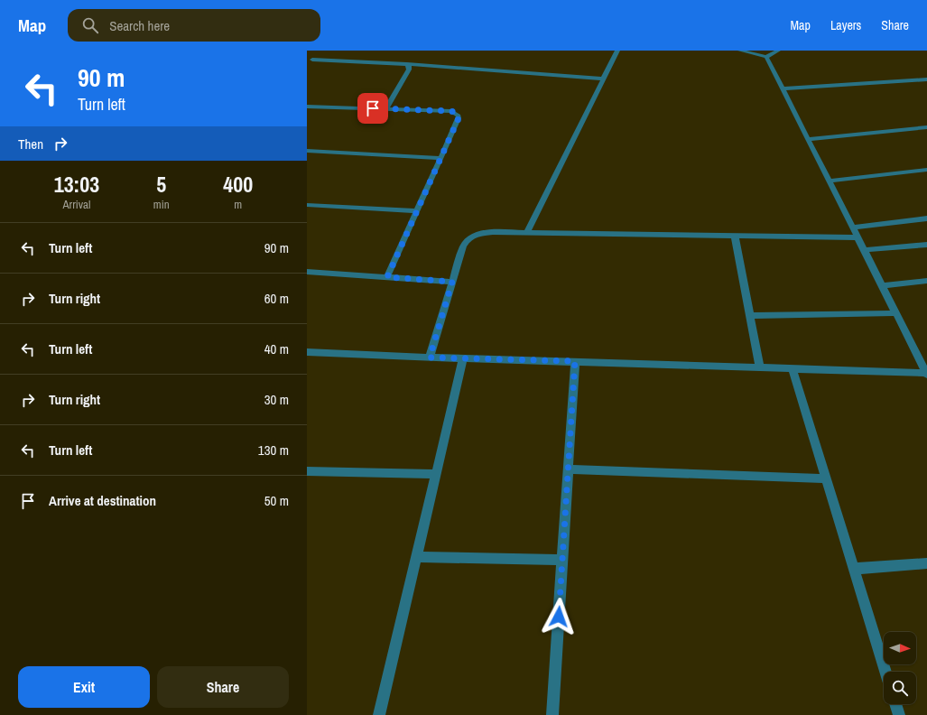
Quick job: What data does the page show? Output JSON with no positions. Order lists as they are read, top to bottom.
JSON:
{
  "north": "right",
  "page": {
    "header": "Map",
    "search": "Search here",
    "nav": ["Map", "Layers", "Share"],
    "turn": ["90 m", "Turn left"],
    "then": "Then",
    "eta": [
      "13:03",
      "Arrival",
      "5",
      "min",
      "400",
      "m"
    ],
    "list": [
      {
        "name": "Turn left",
        "value": "90 m"
      },
      {
        "name": "Turn right",
        "value": "60 m"
      },
      {
        "name": "Turn left",
        "value": "40 m"
      },
      {
        "name": "Turn right",
        "value": "30 m"
      },
      {
        "name": "Turn left",
        "value": "130 m"
      },
      {
        "name": "Arrive at destination",
        "value": "50 m"
      }
    ],
    "buttons": ["Exit", "Share"]
  }
}
